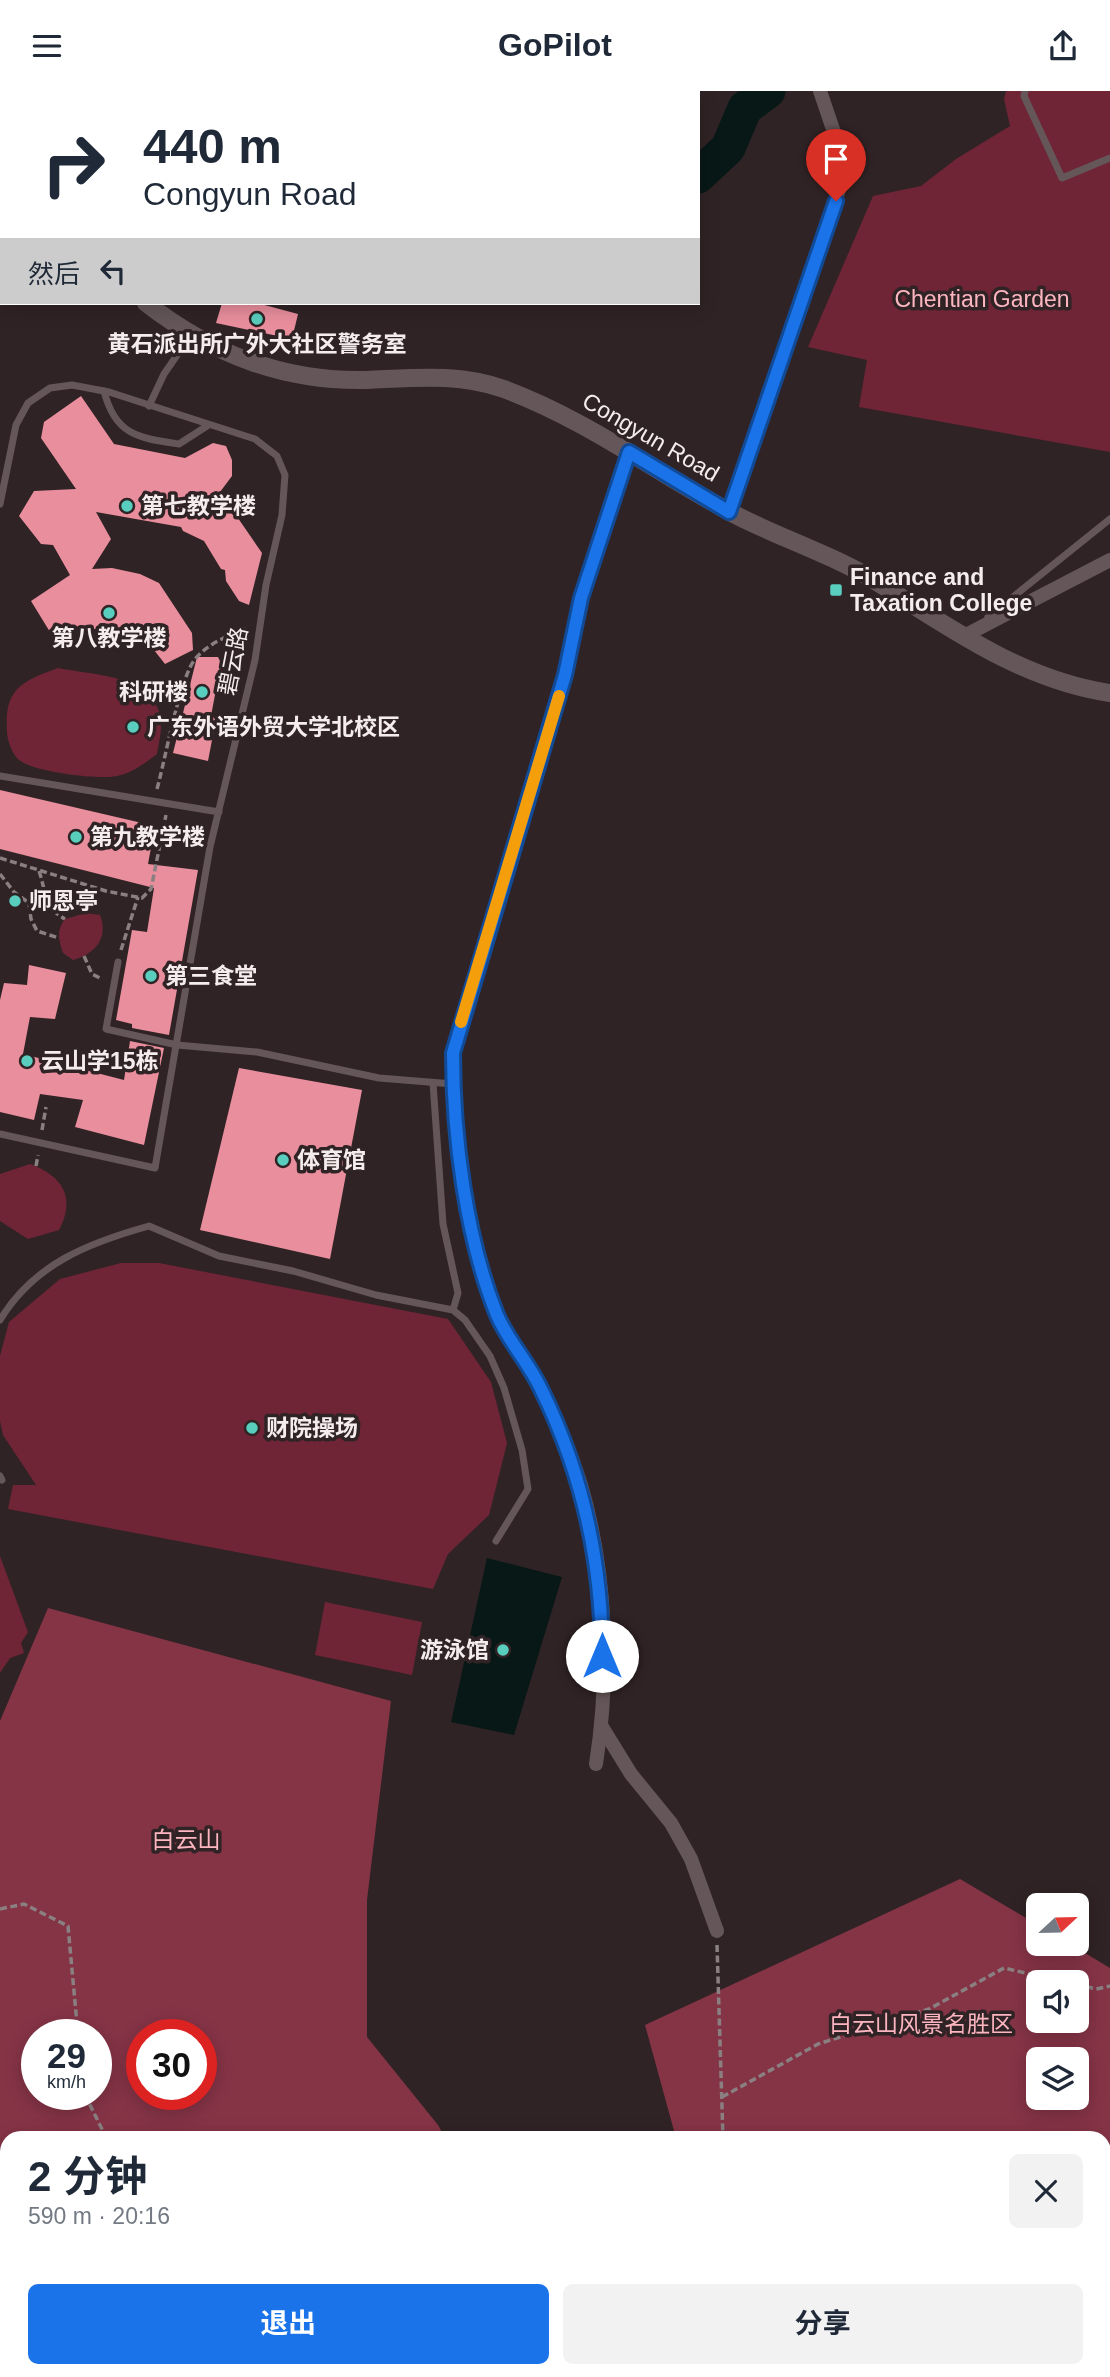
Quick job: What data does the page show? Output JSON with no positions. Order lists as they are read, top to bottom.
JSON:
{
  "streets": {
    "street": ["Congyun Road"],
    "lane": ["碧云路"]
  },
  "parks": ["Chentian Garden", "白云山", "白云山风景名胜区"],
  "places": {
    "other": [
      "黄石派出所广外大社区警务室",
      "第七教学楼",
      "第八教学楼",
      "科研楼",
      "广东外语外贸大学北校区",
      "第九教学楼",
      "师恩亭",
      "第三食堂",
      "云山学15栋",
      "体育馆",
      "财院操场",
      "游泳馆"
    ],
    "transit": ["Finance and Taxation College"]
  },
  "north": "right",
  "page": {
    "header": "GoPilot",
    "turn": ["440 m", "Congyun Road"],
    "then": "然后",
    "speed": "29 km/h",
    "limit": "30",
    "heading": ["2 分钟", "590 m · 20:16"],
    "buttons": ["退出", "分享"]
  }
}
